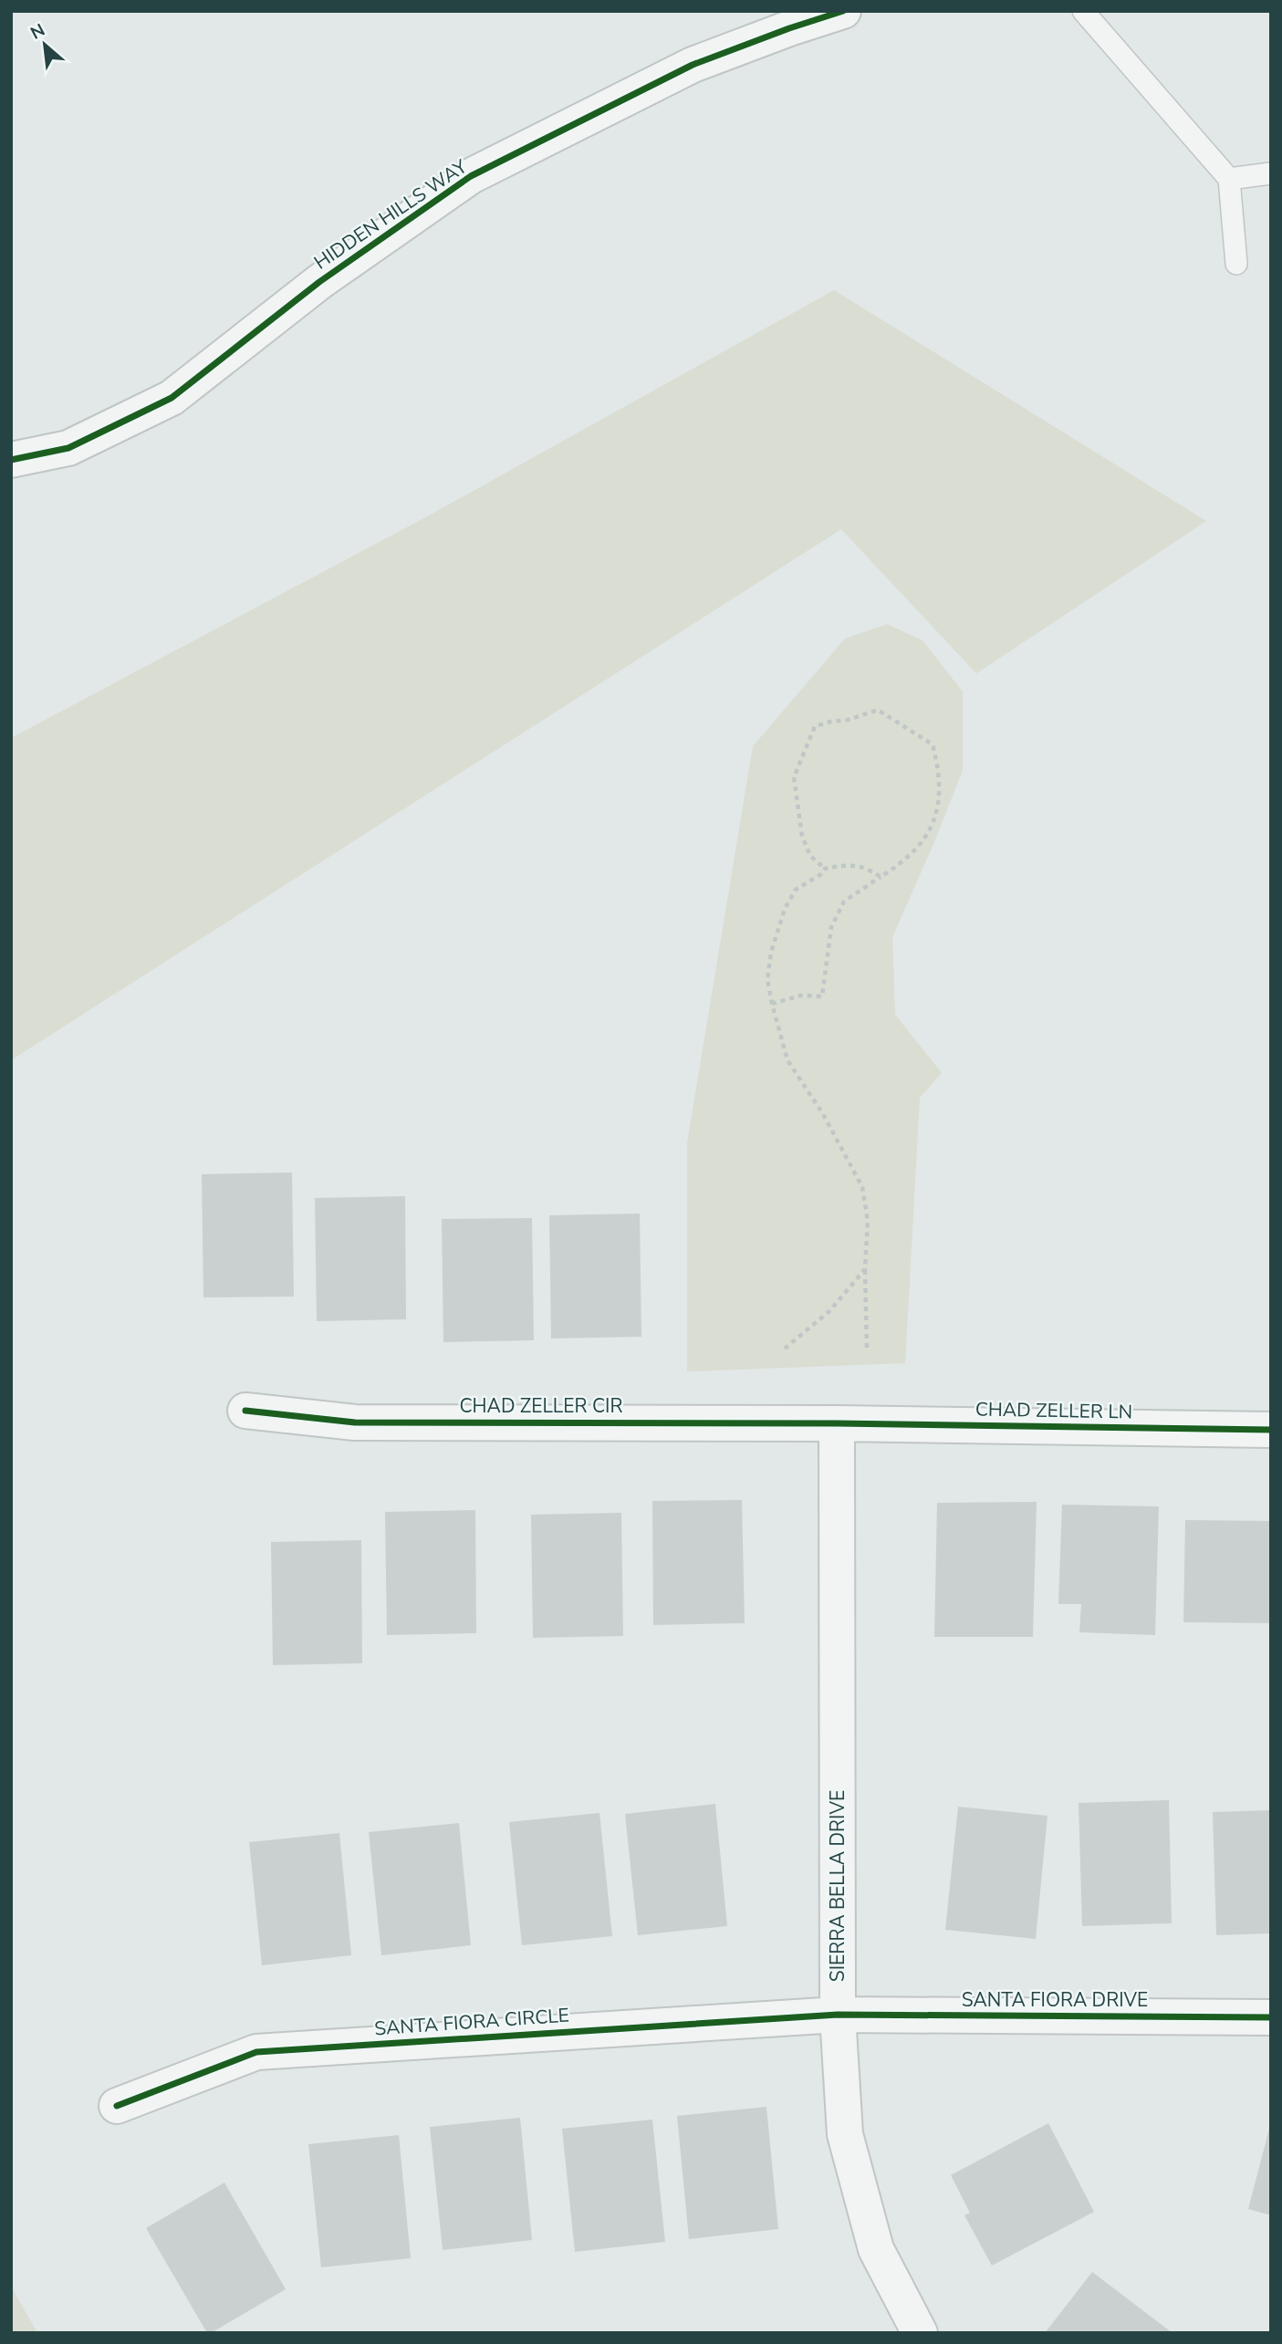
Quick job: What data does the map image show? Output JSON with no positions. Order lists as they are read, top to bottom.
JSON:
{
  "streets": {
    "street": [
      "HIDDEN HILLS WAY",
      "CHAD ZELLER CIR",
      "CHAD ZELLER LN",
      "SIERRA BELLA DRIVE",
      "SANTA FIORA DRIVE",
      "SANTA FIORA CIRCLE"
    ]
  },
  "crossings": [
    ["CHAD ZELLER CIR", "CHAD ZELLER LN"],
    ["CHAD ZELLER CIR", "SIERRA BELLA DRIVE"],
    ["CHAD ZELLER LN", "SIERRA BELLA DRIVE"],
    ["SIERRA BELLA DRIVE", "SANTA FIORA DRIVE"],
    ["SIERRA BELLA DRIVE", "SANTA FIORA CIRCLE"],
    ["SANTA FIORA DRIVE", "SANTA FIORA CIRCLE"]
  ],
  "north": "top left"
}
